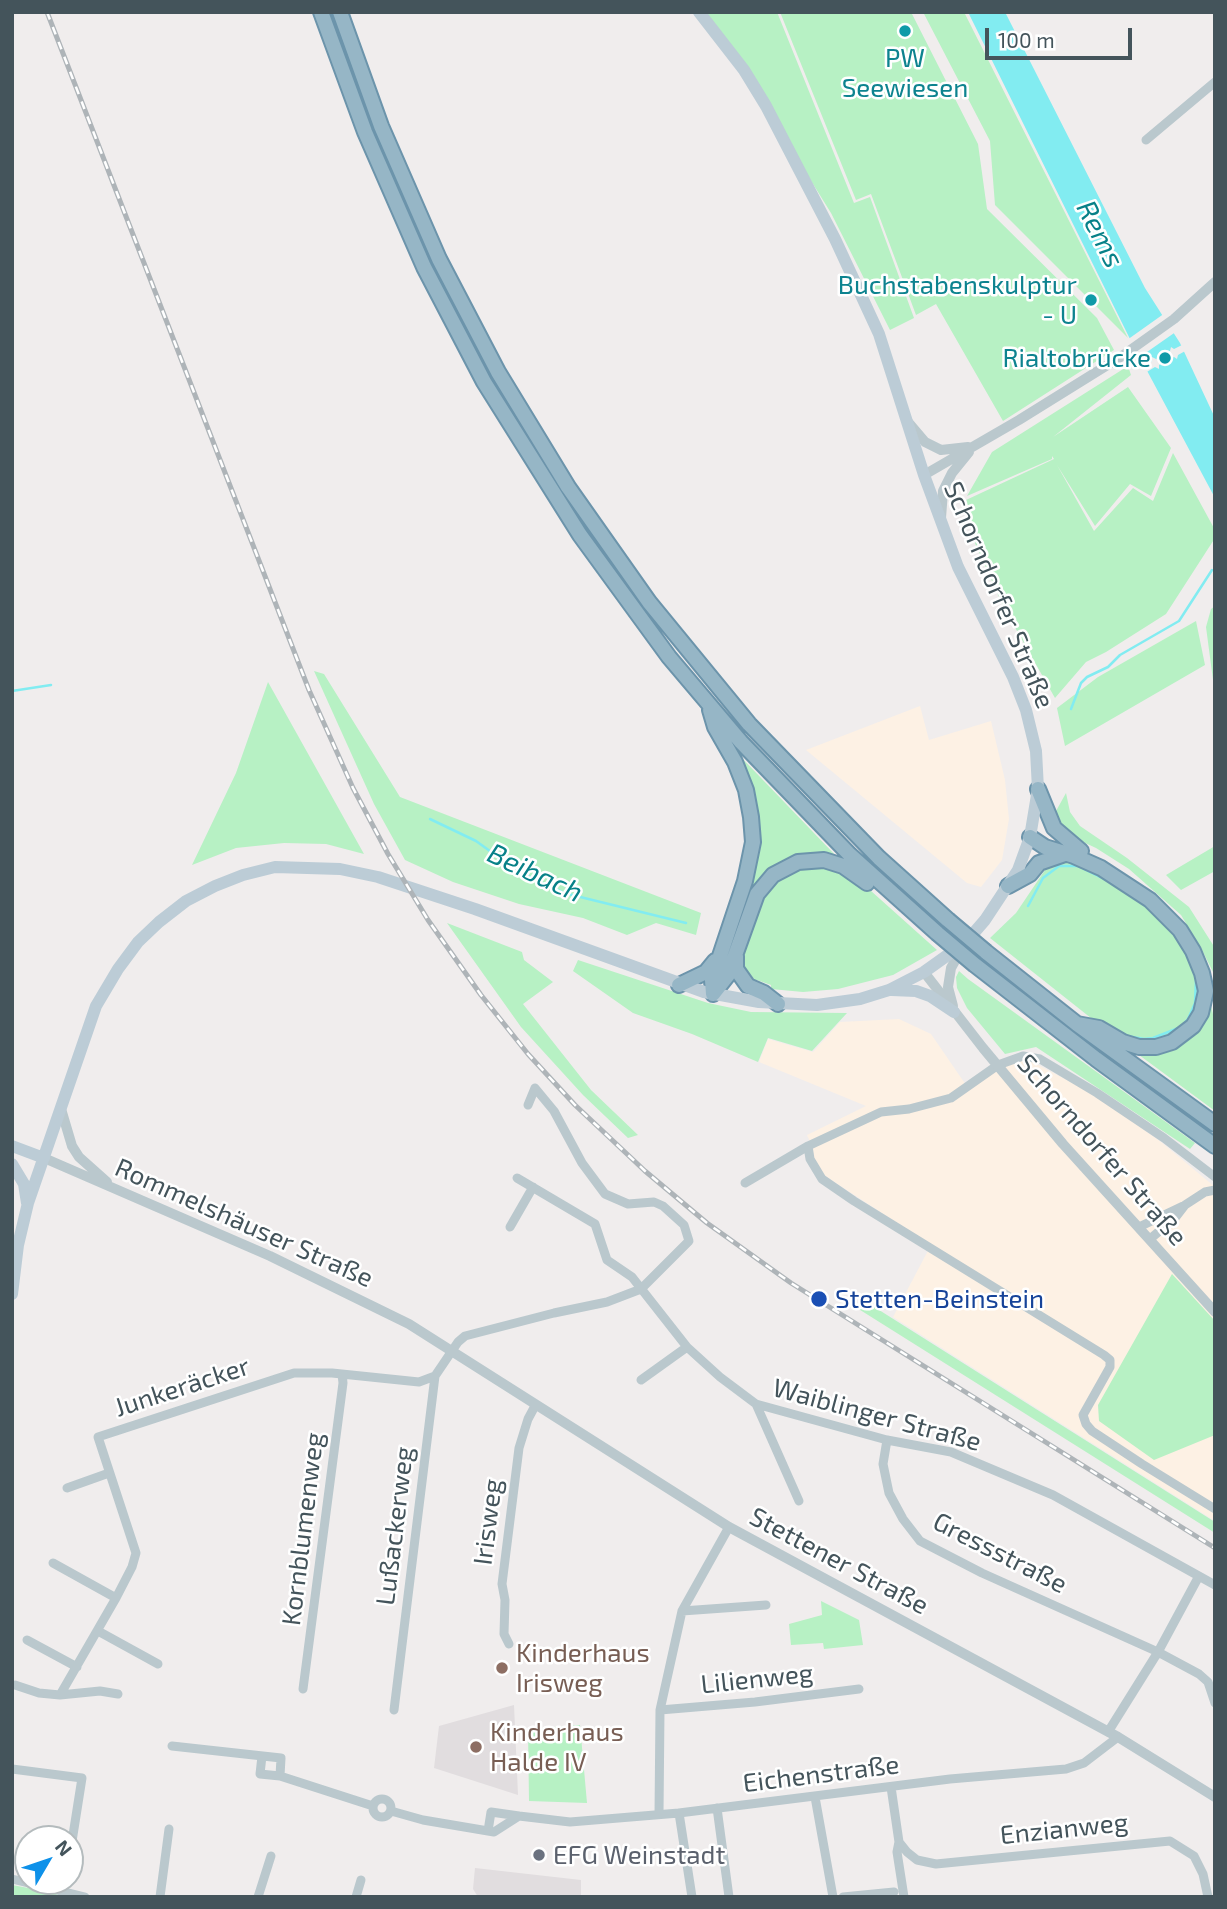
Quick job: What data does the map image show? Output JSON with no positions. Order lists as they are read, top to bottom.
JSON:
{
  "streets": {
    "main road": ["Schorndorfer Straße", "Rommelshäuser Straße"],
    "street": [
      "Junkeräcker",
      "Waiblinger Straße",
      "Irisweg",
      "Lußackerweg",
      "Kornblumenweg",
      "Gressstraße",
      "Stettener Straße",
      "Lilienweg",
      "Eichenstraße",
      "Enzianweg"
    ]
  },
  "crossings": [
    ["Rommelshäuser Straße", "Lußackerweg"],
    ["Rommelshäuser Straße", "Stettener Straße"],
    ["Junkeräcker", "Lußackerweg"],
    ["Junkeräcker", "Kornblumenweg"],
    ["Waiblinger Straße", "Gressstraße"],
    ["Irisweg", "Stettener Straße"],
    ["Lußackerweg", "Stettener Straße"],
    ["Stettener Straße", "Eichenstraße"]
  ],
  "water": ["Rems", "Beibach"],
  "places": [
    "PW Seewiesen",
    "Buchstabenskulptur - U",
    "Rialtobrücke",
    "Stetten-Beinstein",
    "Kinderhaus Irisweg",
    "Kinderhaus Halde IV",
    "EFG Weinstadt"
  ],
  "scale_bar": "100 m",
  "north": "top right"
}
